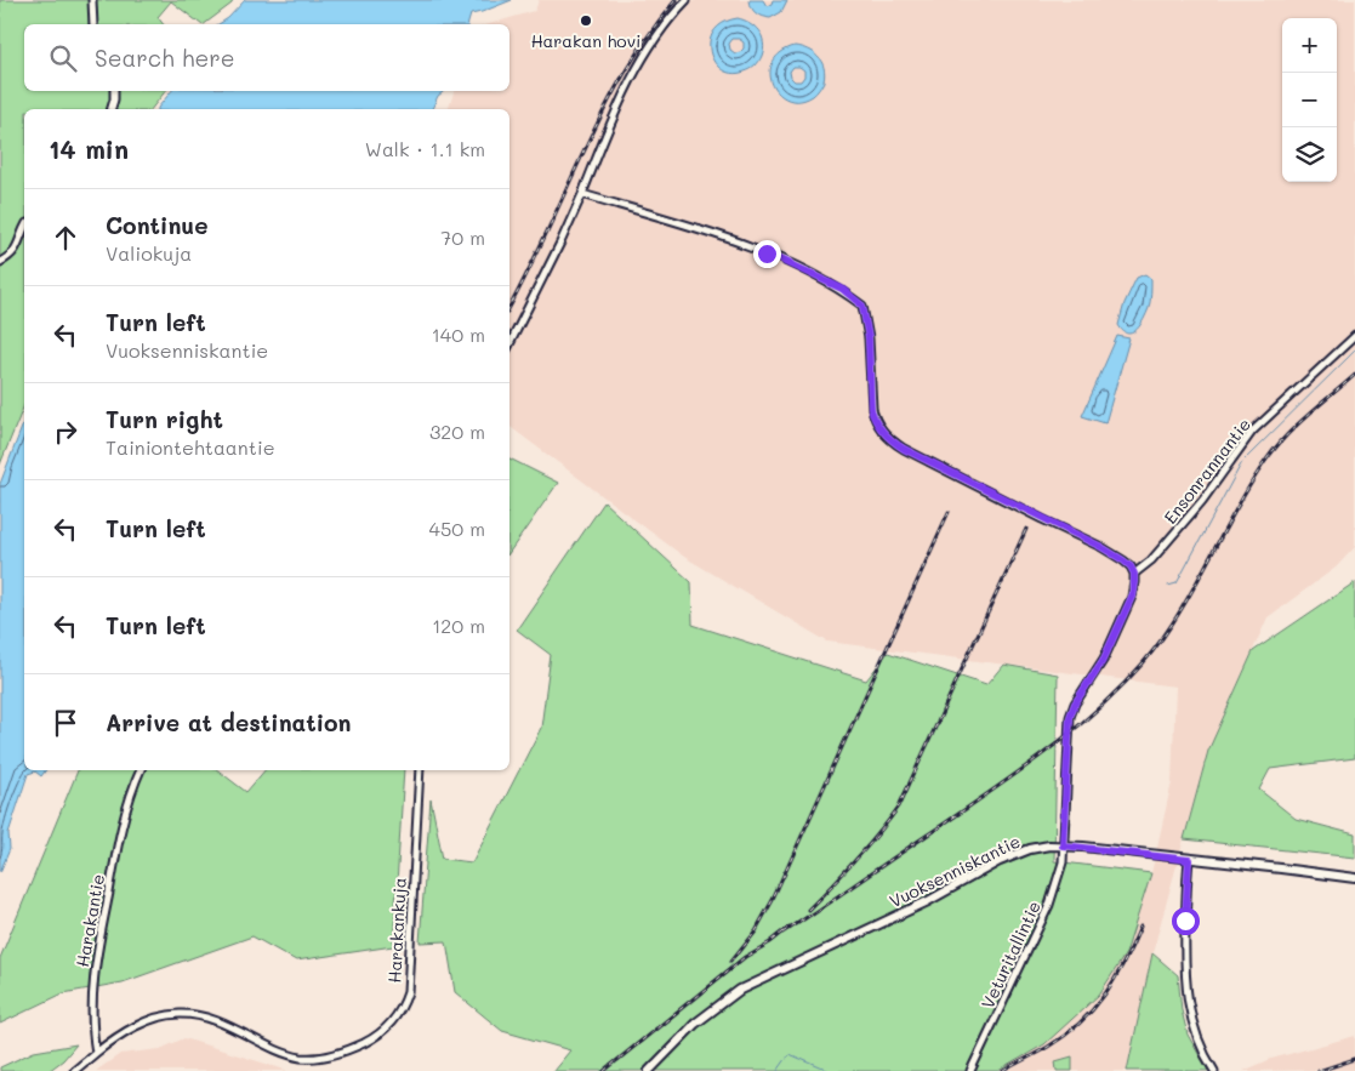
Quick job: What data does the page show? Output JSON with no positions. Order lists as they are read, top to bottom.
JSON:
{
  "streets": {
    "street": [
      "Ensonrannantie",
      "Vuoksenniskantie",
      "Harakantie",
      "Harakankuja",
      "Veturitallintie"
    ]
  },
  "crossings": [
    ["Ensonrannantie", "Veturitallintie"],
    ["Vuoksenniskantie", "Veturitallintie"],
    ["Harakantie", "Harakankuja"]
  ],
  "places": ["Harakan hovi"],
  "page": {
    "map_buttons": ["+", "−"],
    "search": "Search here",
    "heading": ["14 min", "Walk · 1.1 km"],
    "list": [
      ["Continue", "Valiokuja", "70 m"],
      ["Turn left", "Vuoksenniskantie", "140 m"],
      ["Turn right", "Tainiontehtaantie", "320 m"],
      ["Turn left", "450 m"],
      ["Turn left", "120 m"],
      "Arrive at destination"
    ]
  }
}
